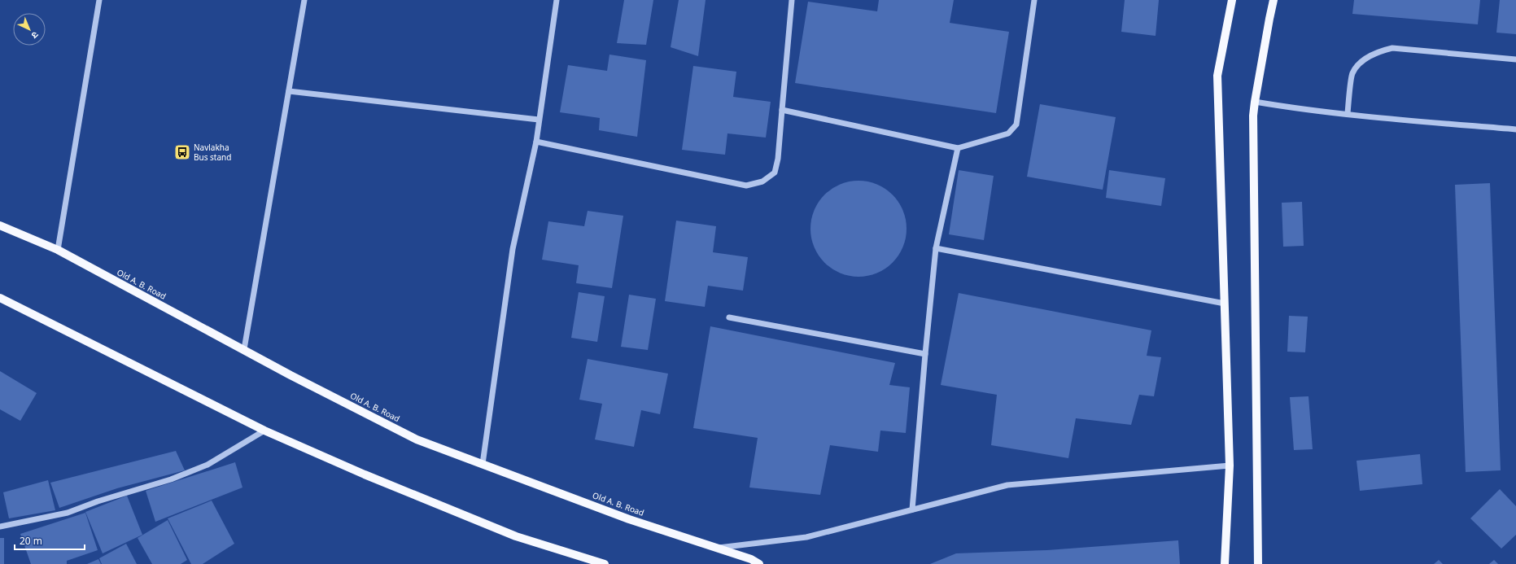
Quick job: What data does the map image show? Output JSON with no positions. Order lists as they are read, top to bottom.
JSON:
{
  "streets": {
    "main road": ["Old A. B. Road"]
  },
  "places": {
    "bus stop": ["Navlakha Bus stand"]
  },
  "scale_bar": "20 m",
  "north": "bottom right"
}
